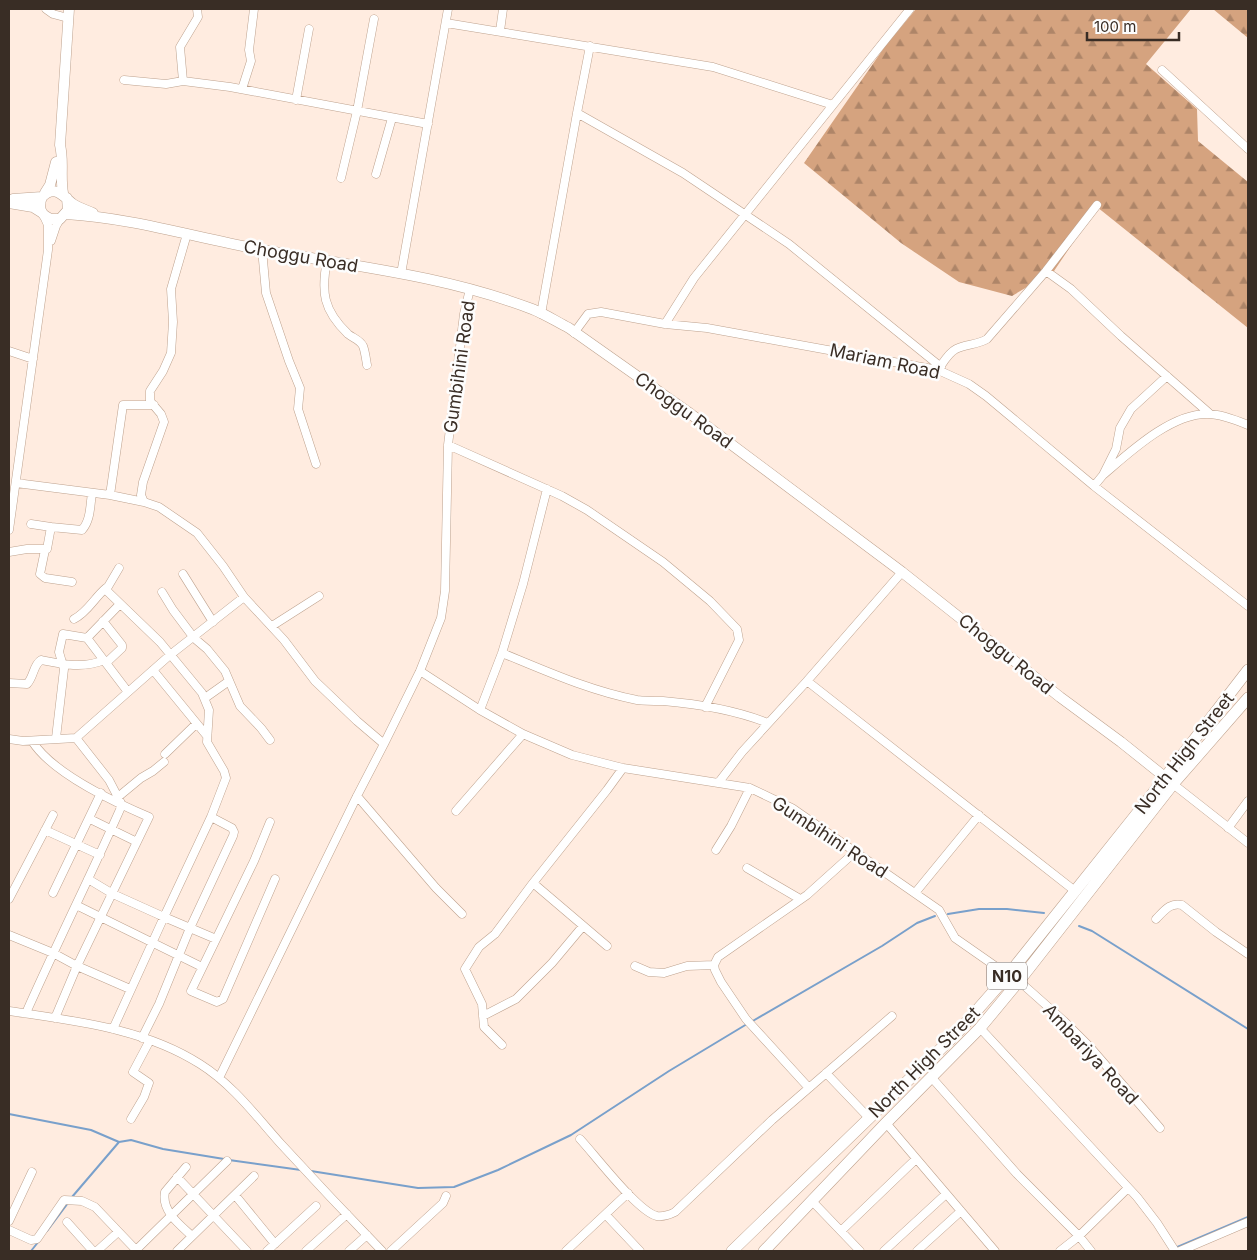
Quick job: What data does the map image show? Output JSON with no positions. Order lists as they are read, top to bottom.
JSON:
{
  "streets": {
    "highway": ["North High Street", "N10"],
    "main road": ["Choggu Road"],
    "street": ["Mariam Road", "Gumbihini Road", "Ambariya Road"]
  },
  "crossings": [
    ["Choggu Road", "Mariam Road"],
    ["Choggu Road", "Gumbihini Road"],
    ["Choggu Road", "North High Street"],
    ["Gumbihini Road", "North High Street"],
    ["North High Street", "Ambariya Road"]
  ],
  "scale_bar": "100 m"
}
